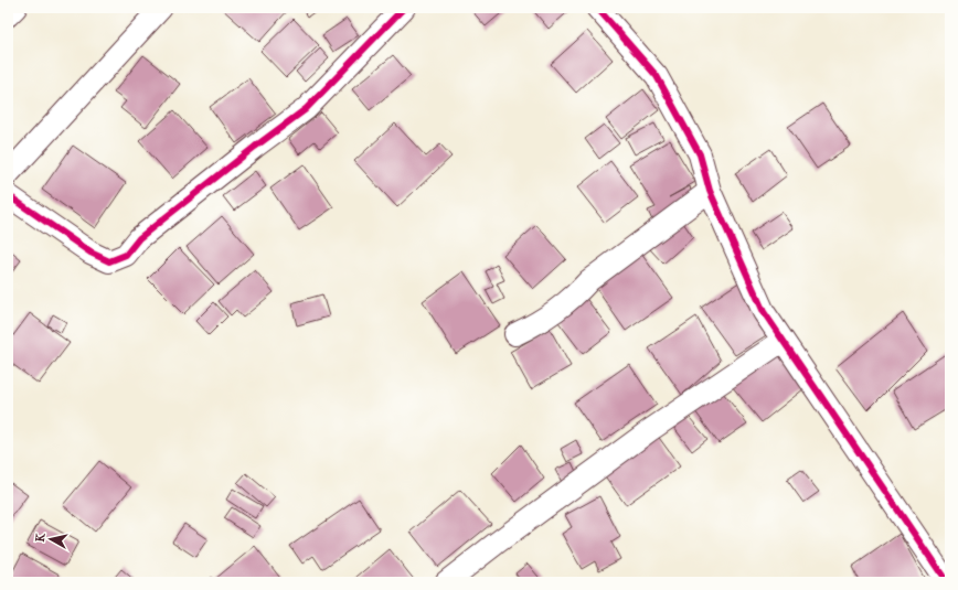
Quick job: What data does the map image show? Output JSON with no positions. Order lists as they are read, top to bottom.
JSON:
{
  "north": "left"
}
